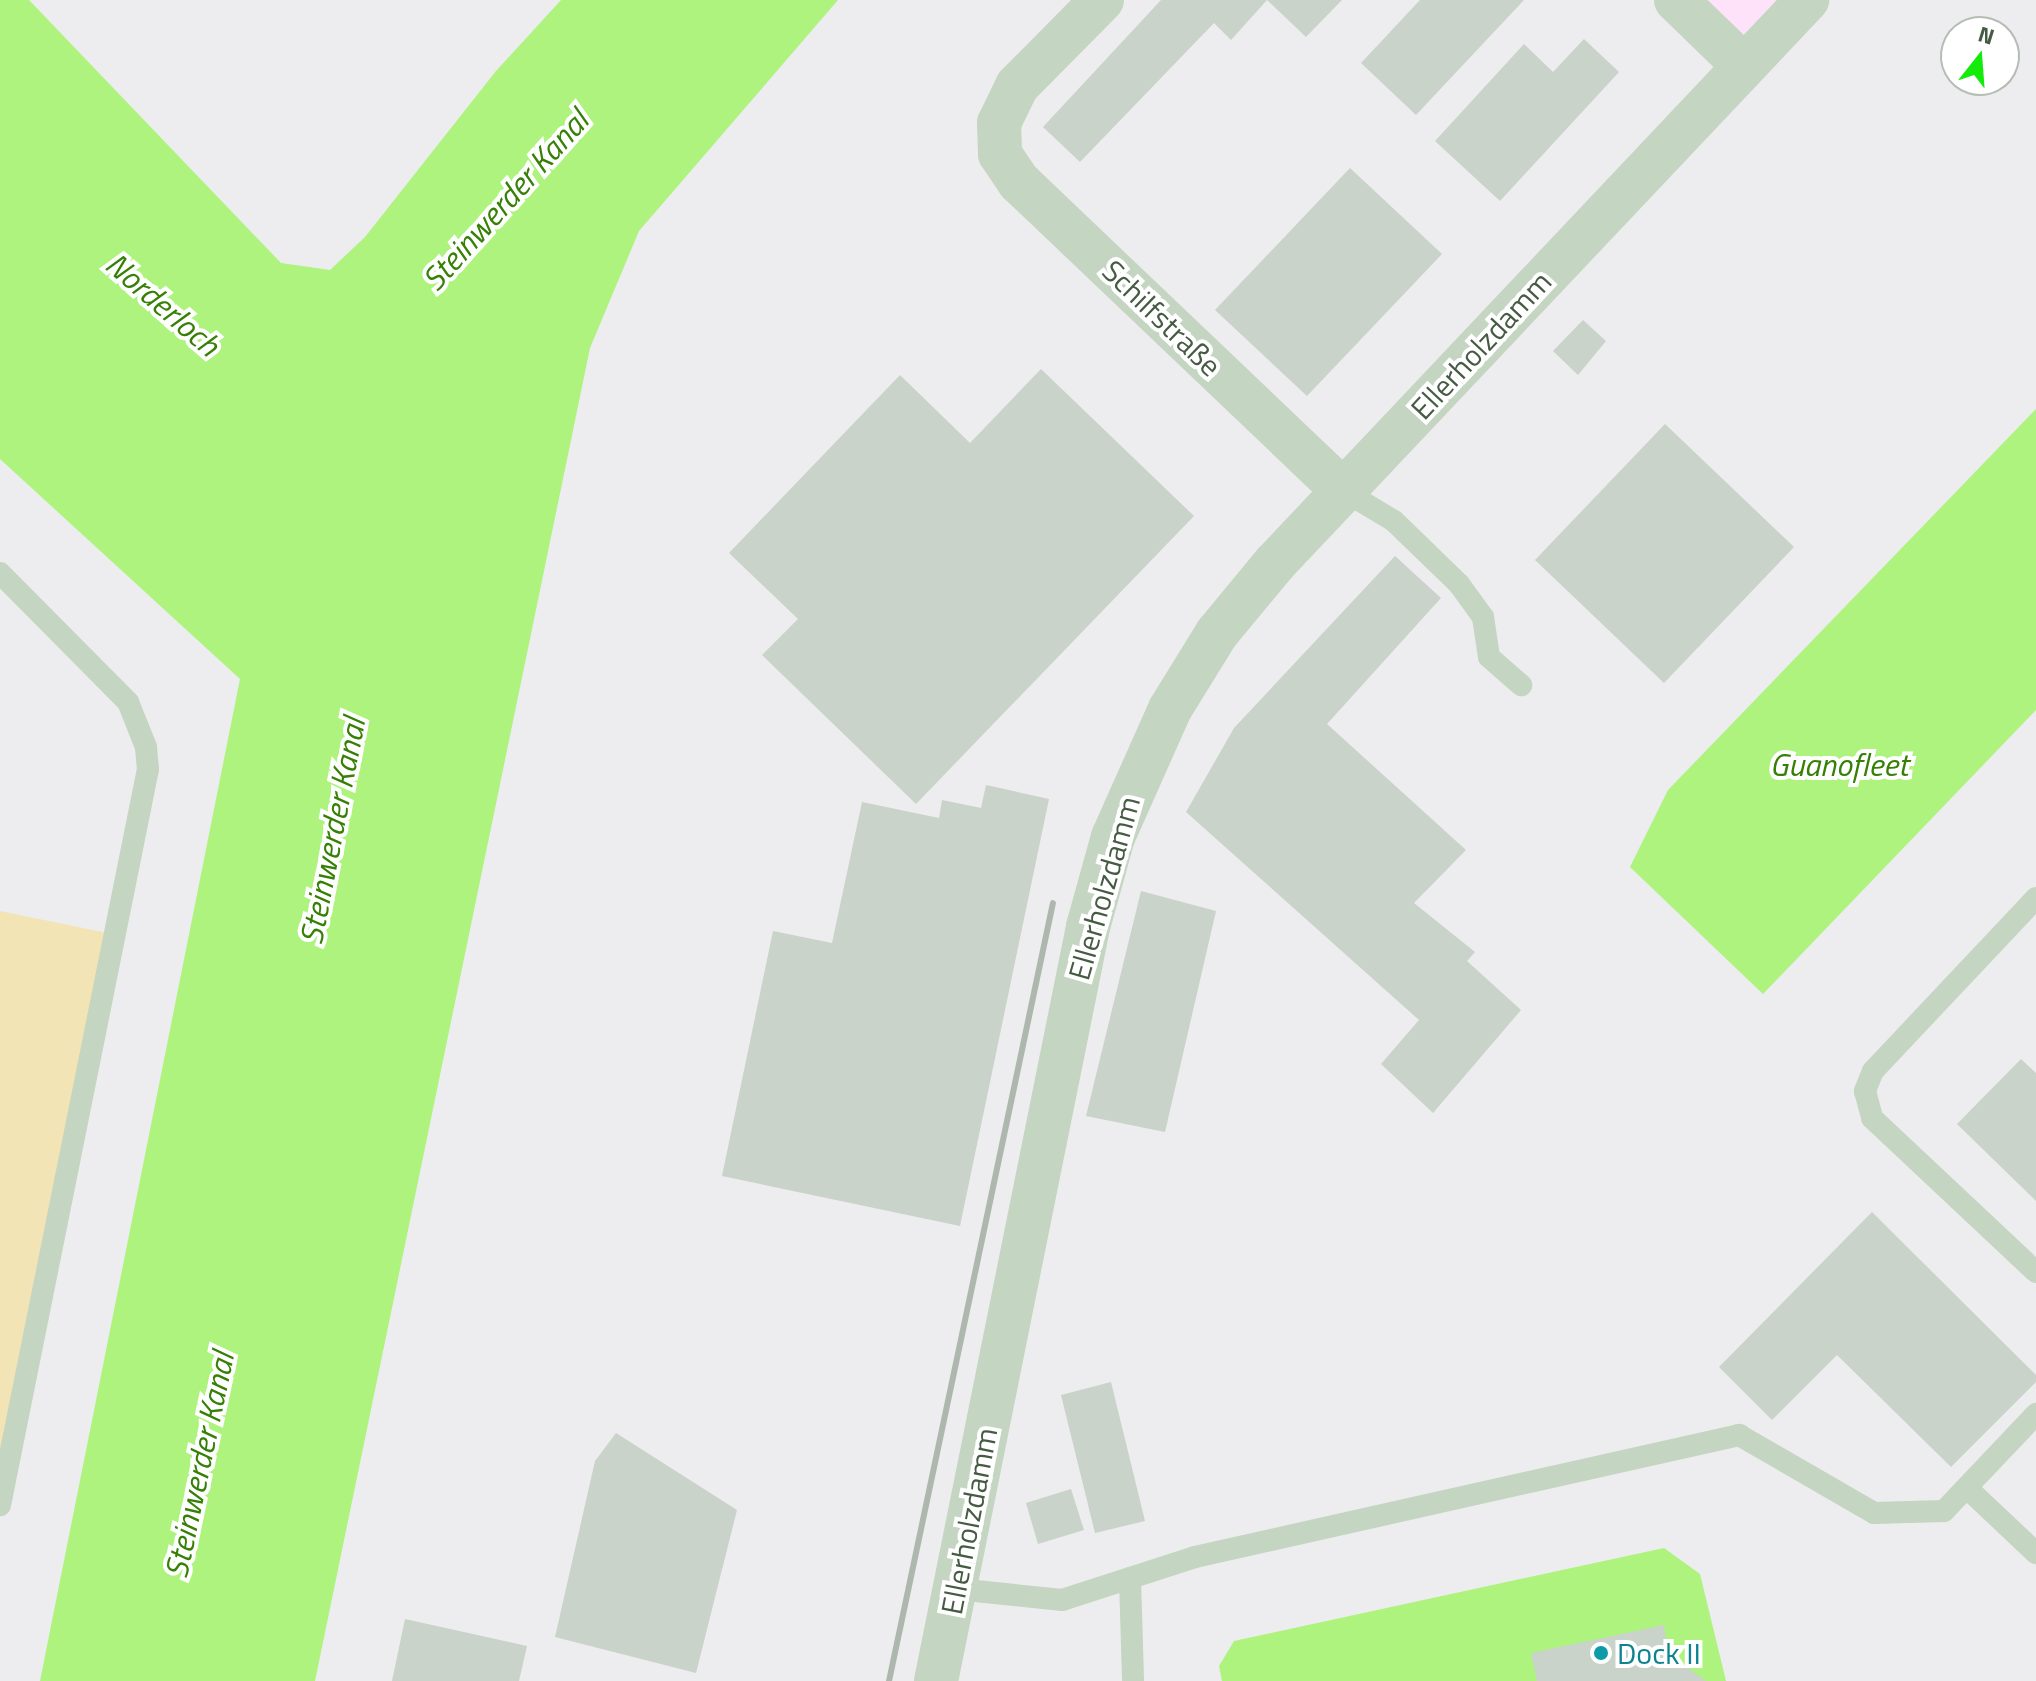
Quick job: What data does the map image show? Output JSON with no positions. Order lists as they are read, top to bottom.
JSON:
{
  "streets": {
    "street": ["Schilfstraße", "Ellerholzdamm"]
  },
  "crossings": [
    ["Schilfstraße", "Ellerholzdamm"]
  ],
  "water": ["Steinwerder Kanal", "Norderloch", "Guanofleet"],
  "places": ["Dock II"],
  "north": "top"
}
